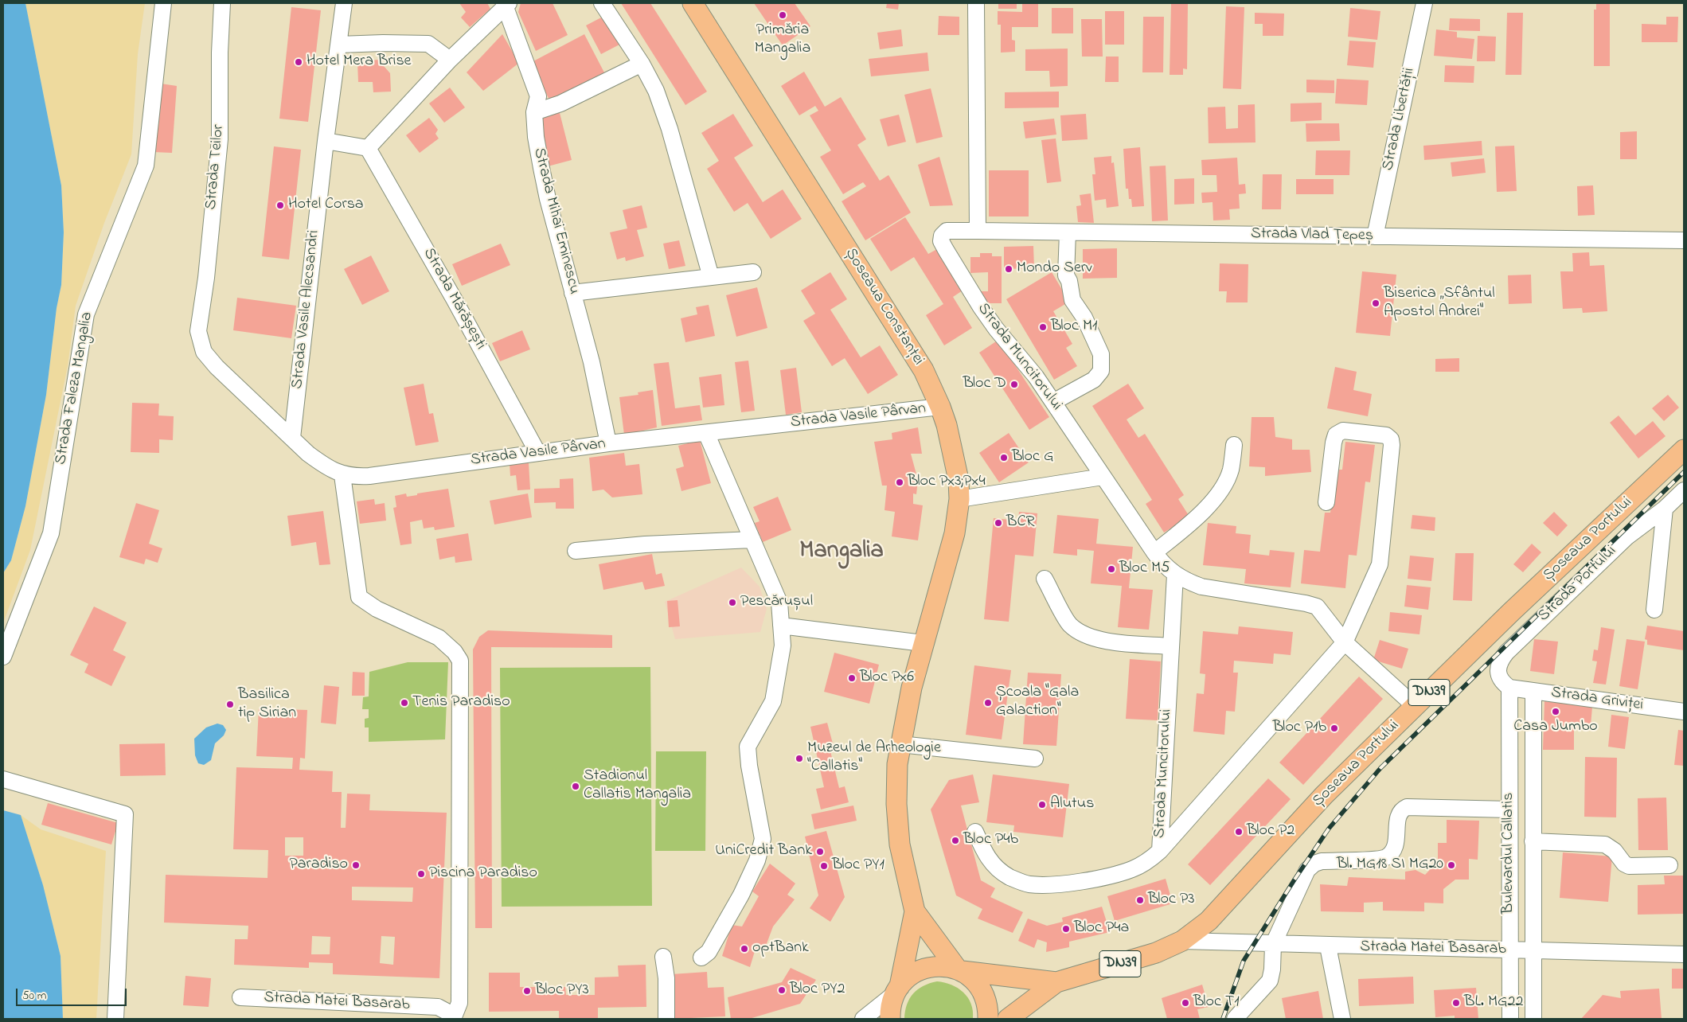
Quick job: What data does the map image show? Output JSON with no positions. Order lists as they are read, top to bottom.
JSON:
{
  "streets": {
    "main road": ["Șoseaua Constanței", "Șoseaua Portului", "DN39"],
    "street": [
      "Strada Libertății",
      "Strada Teilor",
      "Strada Mihai Eminescu",
      "Strada Vlad Țepeș",
      "Strada Mărășești",
      "Strada Vasile Alecsandri",
      "Strada Muncitorului",
      "Strada Faleza Mangalia",
      "Strada Vasile Pârvan",
      "Strada Portului",
      "Strada Griviței",
      "Bulevardul Callatis",
      "Strada Matei Basarab"
    ]
  },
  "crossings": [
    ["Strada Libertății", "Strada Vlad Țepeș"],
    ["Strada Teilor", "Strada Vasile Pârvan"],
    ["Strada Mihai Eminescu", "Strada Vasile Pârvan"],
    ["Strada Vlad Țepeș", "Strada Muncitorului"],
    ["Strada Mărășești", "Strada Vasile Pârvan"],
    ["Șoseaua Constanței", "Strada Vasile Pârvan"],
    ["Șoseaua Constanței", "Șoseaua Portului"],
    ["Strada Vasile Alecsandri", "Strada Vasile Pârvan"],
    ["Strada Muncitorului", "Șoseaua Portului"],
    ["Șoseaua Portului", "Strada Matei Basarab"],
    ["Strada Portului", "Strada Griviței"],
    ["Strada Portului", "Bulevardul Callatis"],
    ["Strada Griviței", "Bulevardul Callatis"],
    ["Bulevardul Callatis", "Strada Matei Basarab"]
  ],
  "districts": ["Mangalia"],
  "places": [
    "Primăria Mangalia",
    "Hotel Mera Brise",
    "Hotel Corsa",
    "Mondo Serv",
    "Biserica „Sfântul Apostol Andrei\"",
    "Bloc M1",
    "Bloc D",
    "Bloc G",
    "Bloc Px3;Px4",
    "BCR",
    "Bloc M5",
    "Pescărușul",
    "Bloc Px6",
    "Tenis Paradiso",
    "Școala \"Gala Galaction\"",
    "Basilica tip Sirian",
    "Casa Jumbo",
    "Bloc P1b",
    "Muzeul de Arheologie \"Callatis\"",
    "Stadionul Callatis Mangalia",
    "Alutus",
    "Bloc P2",
    "Bloc P4b",
    "UniCredit Bank",
    "Paradiso",
    "Bl. MG18 SI MG20",
    "Bloc PY1",
    "Piscina Paradiso",
    "Bloc P3",
    "Bloc P4a",
    "optBank",
    "Bloc PY2",
    "Bloc PY3",
    "Bloc T1",
    "BL. MG22"
  ],
  "scale_bar": "50 m"
}
